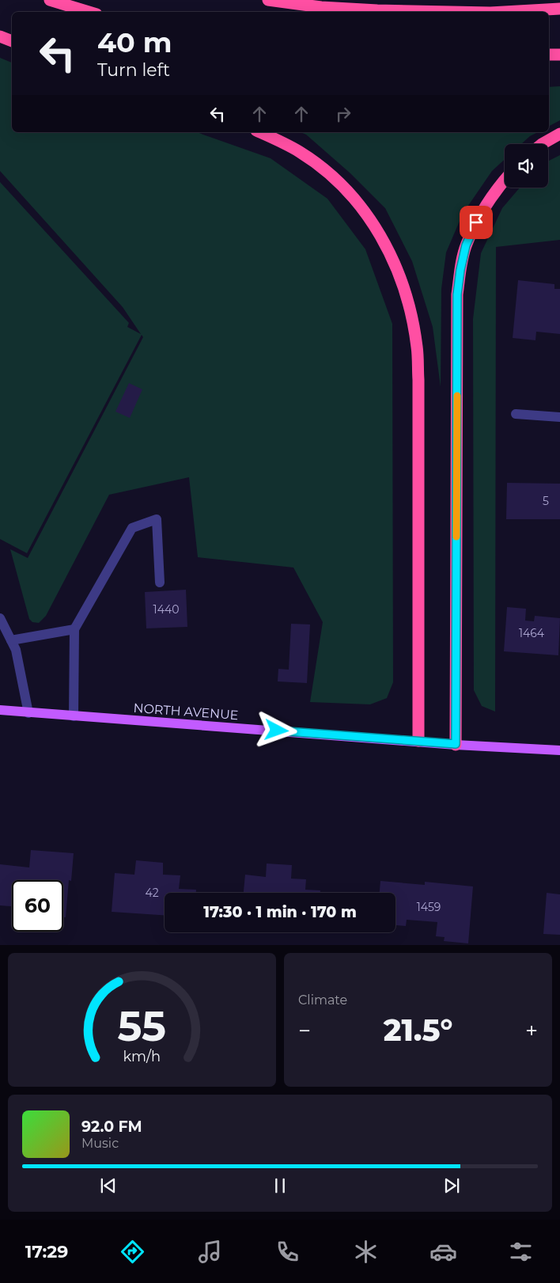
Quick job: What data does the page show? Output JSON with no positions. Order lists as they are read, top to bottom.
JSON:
{
  "streets": {
    "main road": ["NORTH AVENUE"]
  },
  "house_numbers": [
    "5",
    "1440",
    "1464",
    "42",
    "1459"
  ],
  "page": {
    "turn": ["40 m", "Turn left"],
    "limit": "60",
    "trip": "17:30 · 1 min · 170 m",
    "tile": "Climate",
    "heat": ["−", "21.5°", "+"],
    "song": ["92.0 FM", "Music"],
    "tabs": "17:29",
    "gauge": ["55", "km/h"]
  }
}
